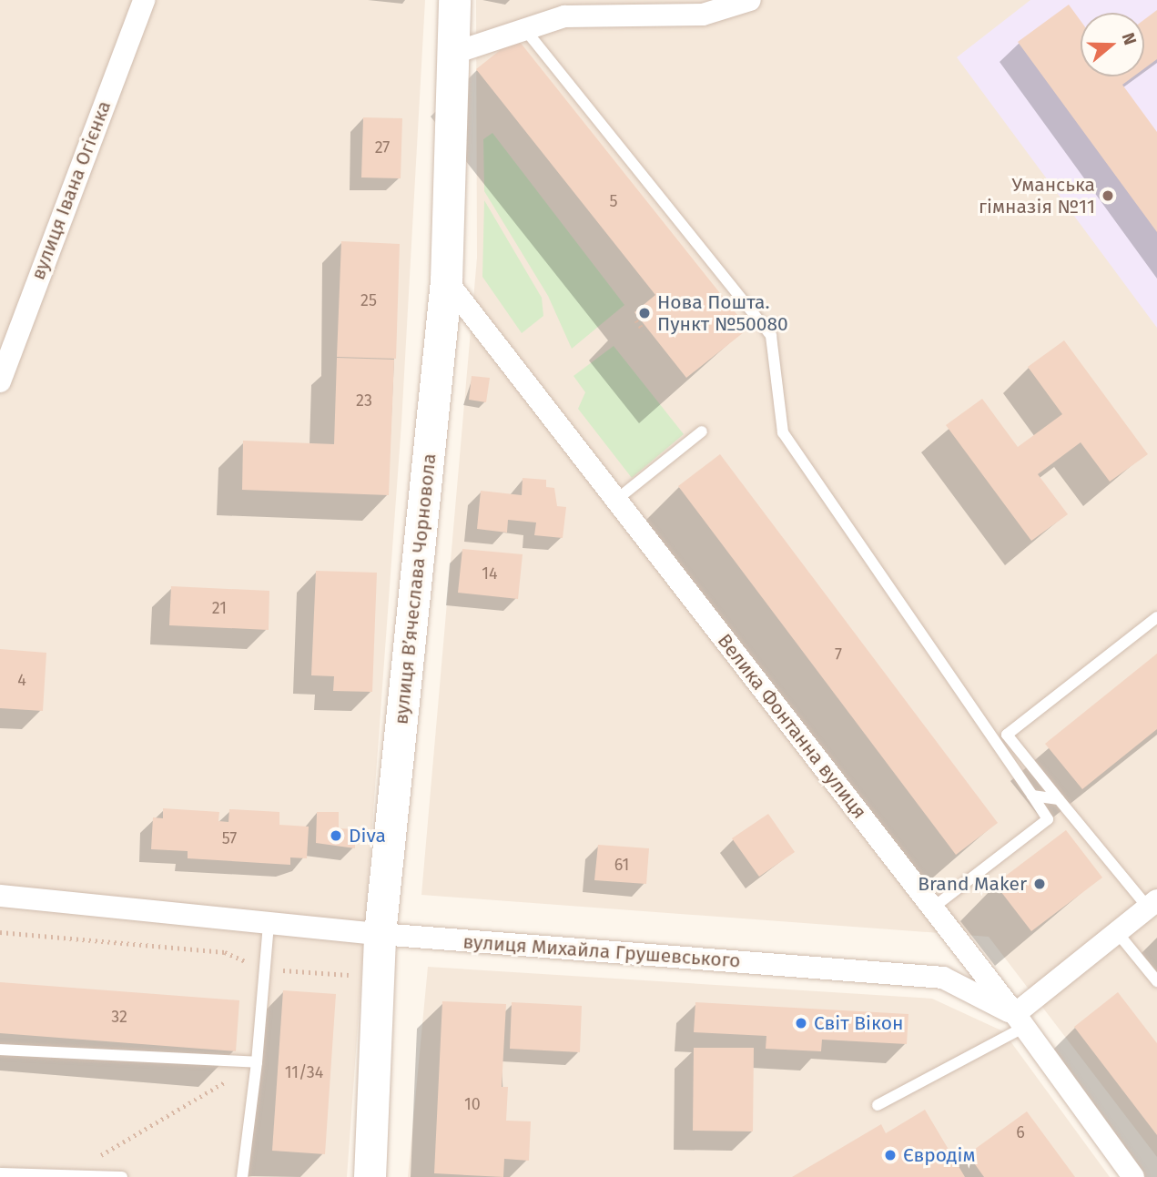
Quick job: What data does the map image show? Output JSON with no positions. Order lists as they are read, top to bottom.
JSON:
{
  "streets": {
    "street": [
      "вулиця Івана Огієнка",
      "вулиця В’ячеслава Чорновола",
      "Велика Фонтанна вулиця",
      "вулиця Михайла Грушевського"
    ]
  },
  "crossings": [
    ["вулиця В’ячеслава Чорновола", "Велика Фонтанна вулиця"],
    ["вулиця В’ячеслава Чорновола", "вулиця Михайла Грушевського"],
    ["Велика Фонтанна вулиця", "вулиця Михайла Грушевського"]
  ],
  "places": [
    "Уманська гімназія №11",
    "Нова Пошта. Пункт №50080",
    "Diva",
    "Brand Maker",
    "Світ Вікон",
    "Євродім"
  ],
  "house_numbers": [
    "27",
    "5",
    "25",
    "23",
    "14",
    "21",
    "7",
    "4",
    "57",
    "61",
    "32",
    "11/34",
    "10",
    "6"
  ],
  "north": "right"
}
